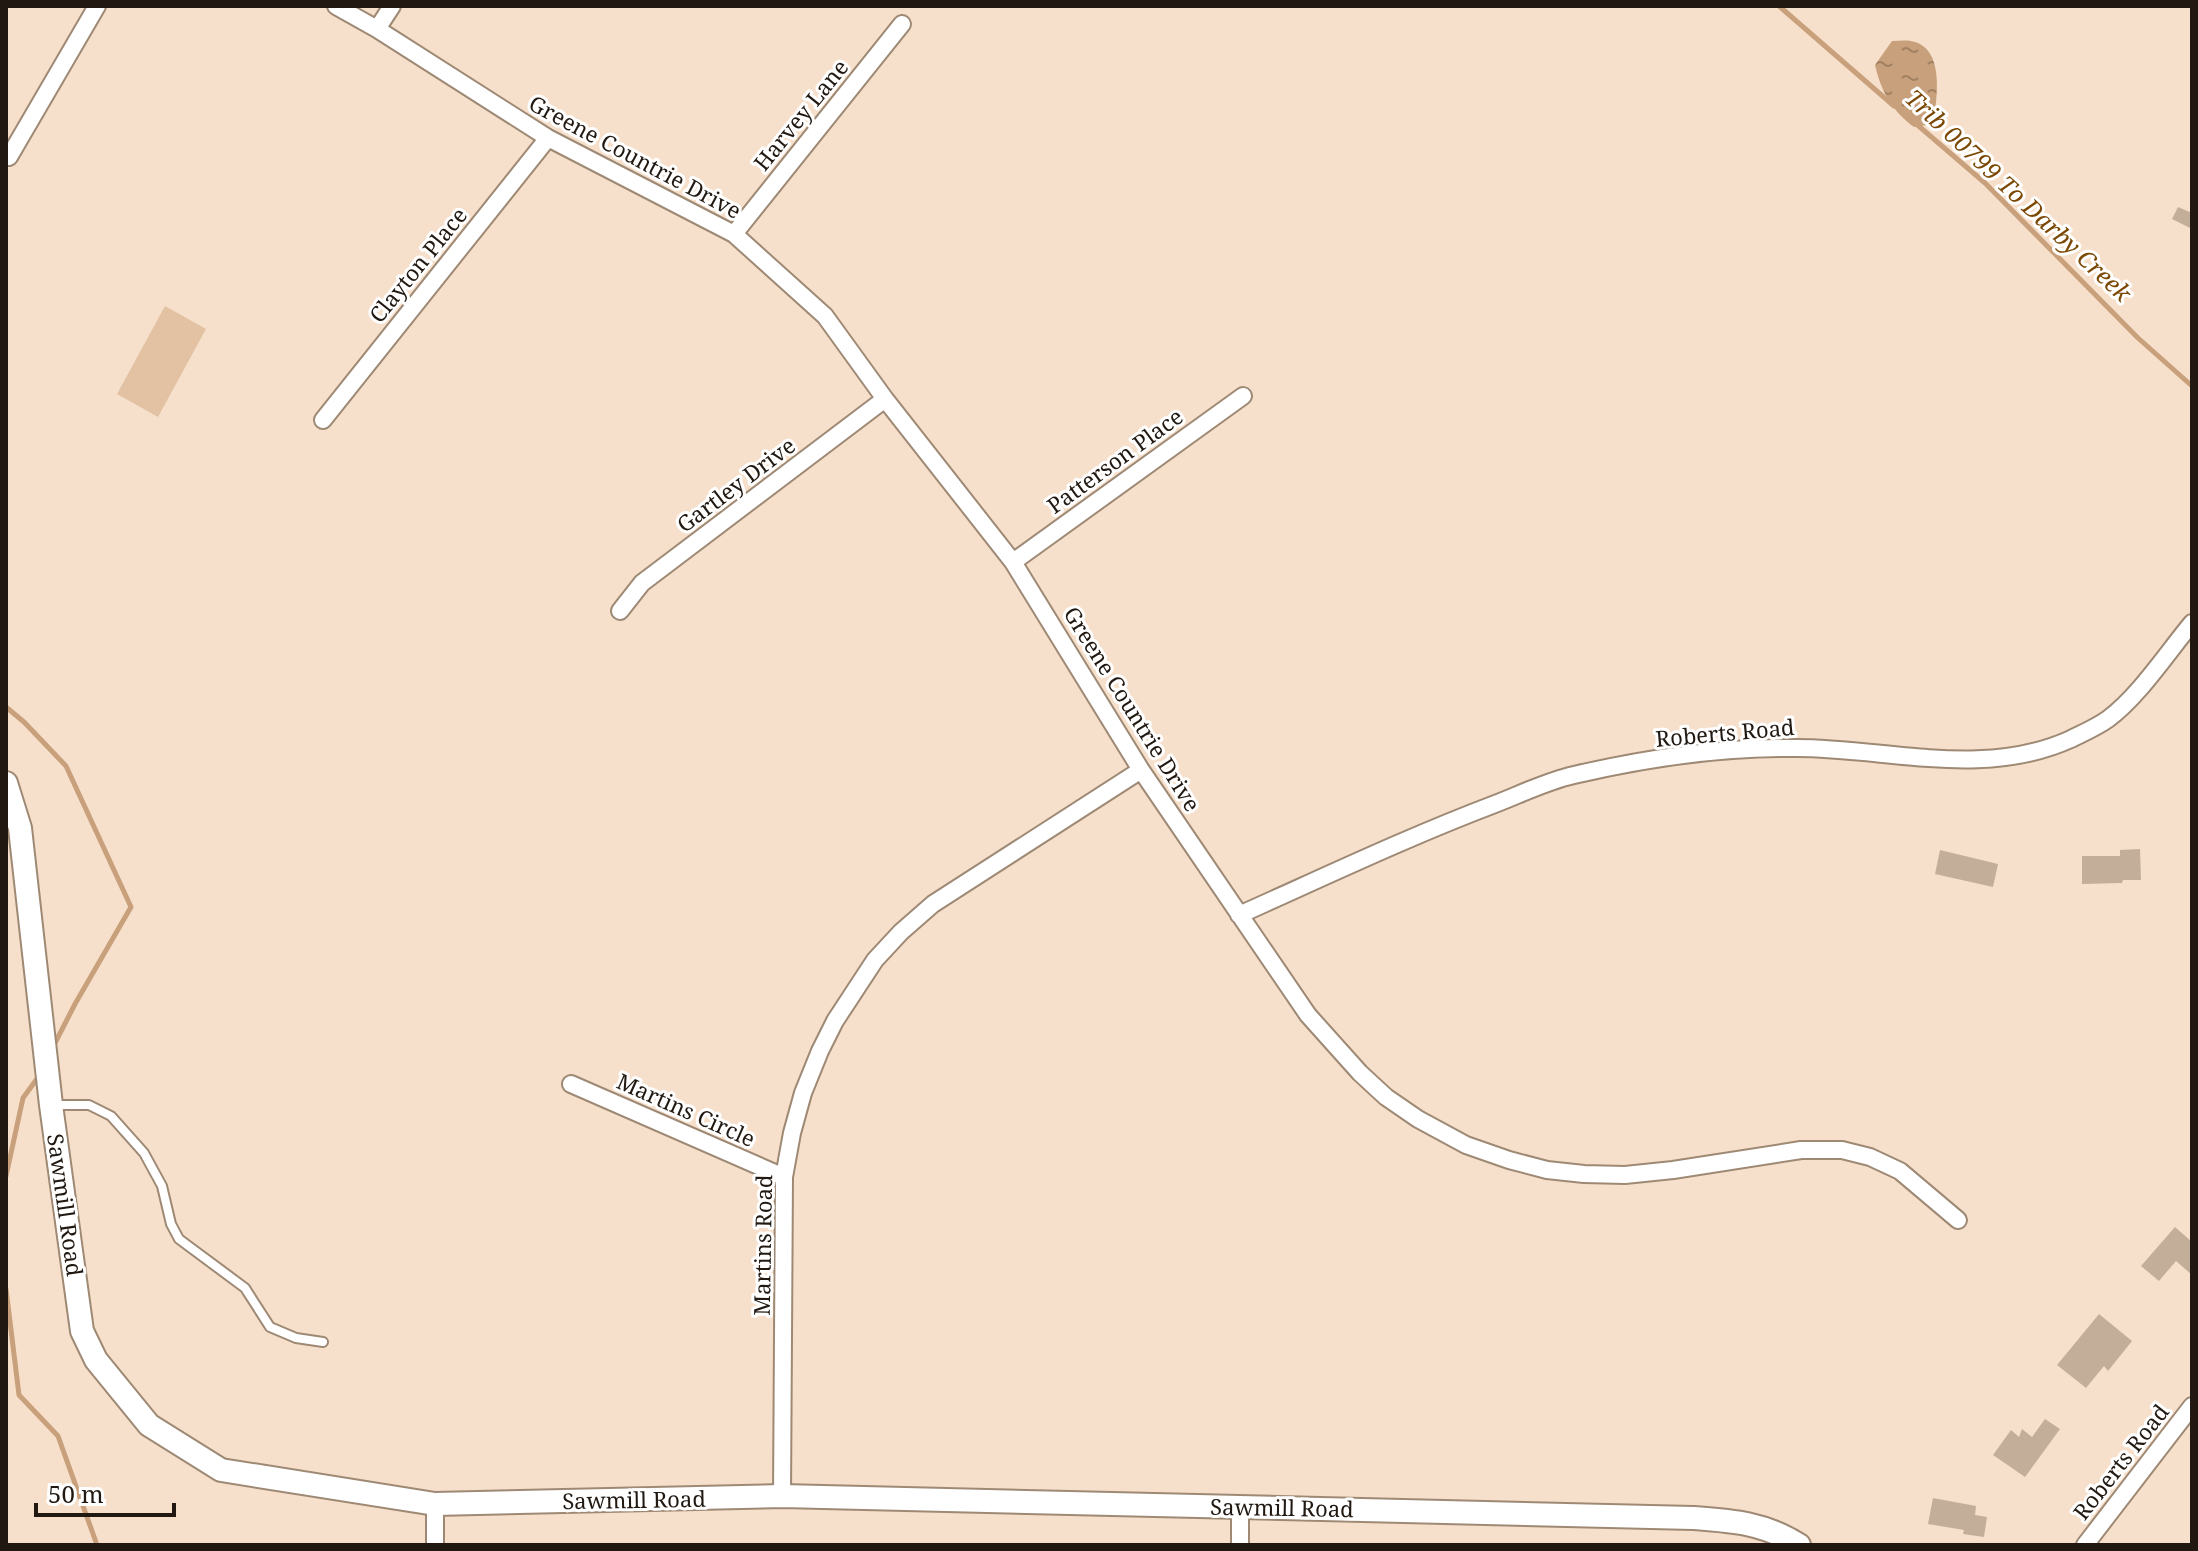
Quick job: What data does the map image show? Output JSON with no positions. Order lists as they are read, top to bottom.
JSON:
{
  "streets": {
    "street": [
      "Harvey Lane",
      "Greene Countrie Drive",
      "Clayton Place",
      "Patterson Place",
      "Gartley Drive",
      "Roberts Road",
      "Martins Circle",
      "Sawmill Road",
      "Martins Road"
    ]
  },
  "crossings": [
    ["Harvey Lane", "Greene Countrie Drive"],
    ["Greene Countrie Drive", "Clayton Place"],
    ["Greene Countrie Drive", "Patterson Place"],
    ["Greene Countrie Drive", "Gartley Drive"],
    ["Greene Countrie Drive", "Roberts Road"],
    ["Greene Countrie Drive", "Martins Road"],
    ["Martins Circle", "Martins Road"],
    ["Sawmill Road", "Martins Road"]
  ],
  "water": ["Trib 00799 To Darby Creek"],
  "scale_bar": "50 m"
}
